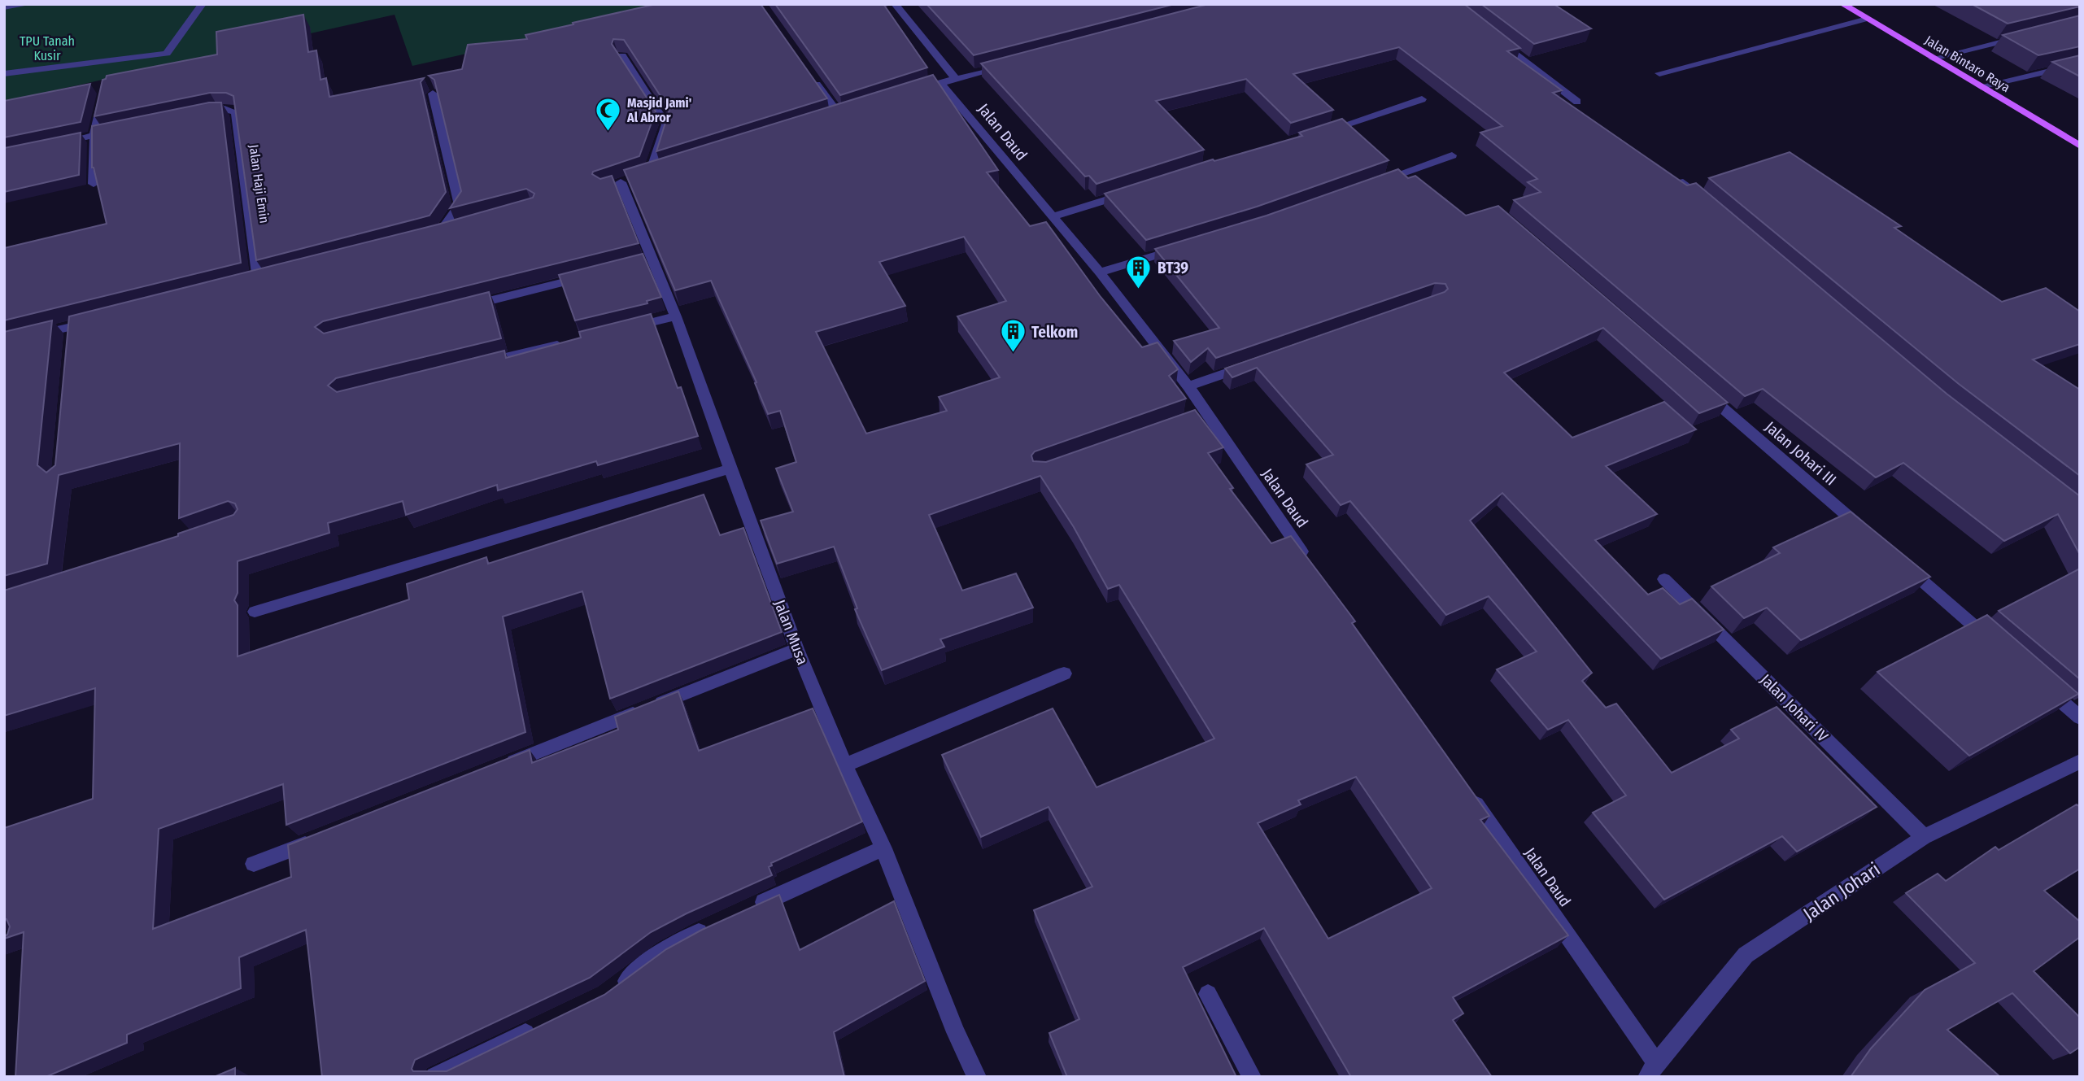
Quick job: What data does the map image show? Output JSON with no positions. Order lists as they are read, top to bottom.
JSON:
{
  "streets": {
    "main road": ["Jalan Bintaro Raya"],
    "street": [
      "Jalan Daud",
      "Jalan Haji Emin",
      "Jalan Johari III",
      "Jalan Musa",
      "Jalan Johari IV",
      "Jalan Johari"
    ]
  },
  "crossings": [
    ["Jalan Daud", "Jalan Johari"],
    ["Jalan Johari IV", "Jalan Johari"]
  ],
  "parks": ["TPU Tanah Kusir"],
  "places": {
    "mosque": ["Masjid Jami' Al Abror"],
    "building": ["BT39", "Telkom"]
  }
}
